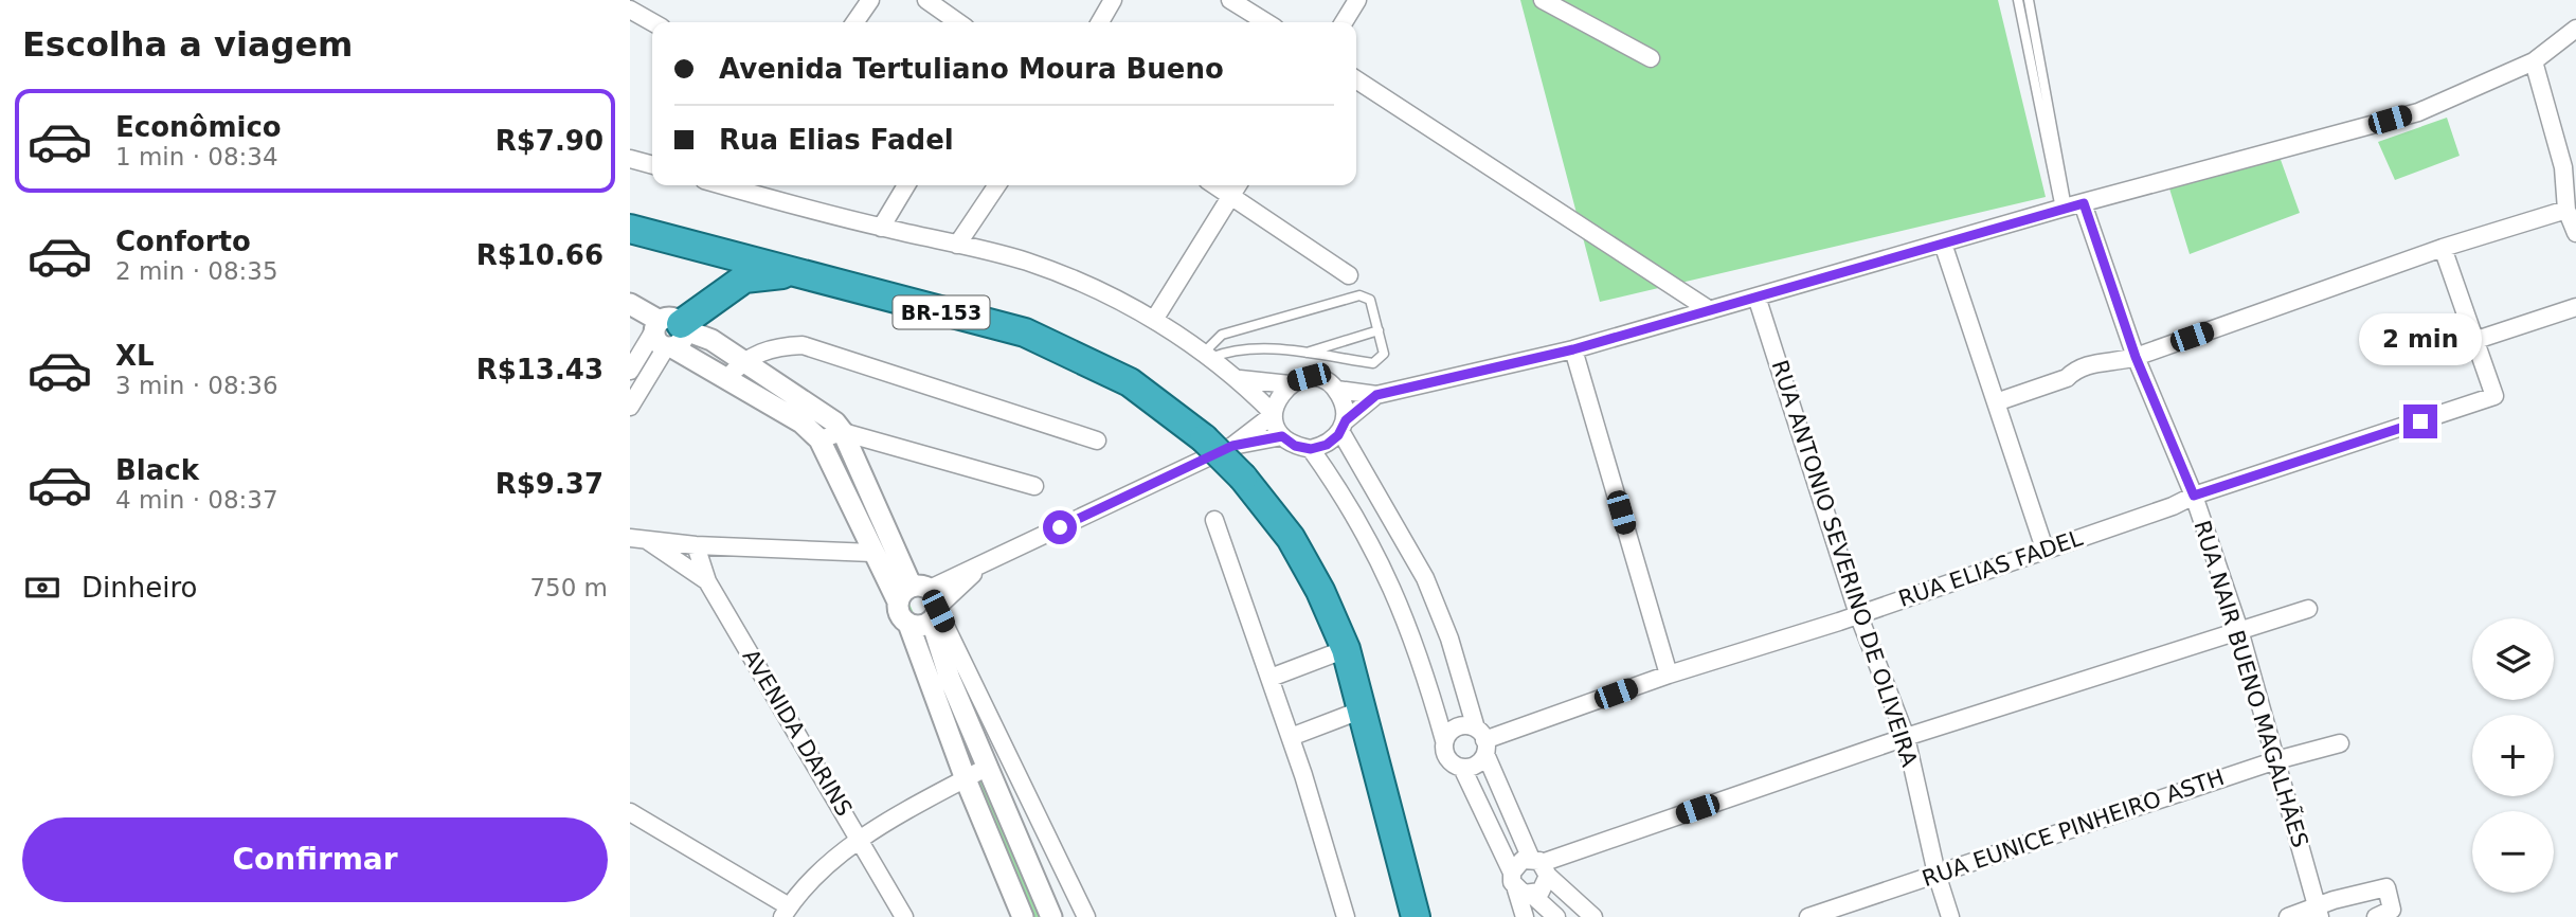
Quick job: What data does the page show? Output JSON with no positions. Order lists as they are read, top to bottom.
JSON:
{
  "streets": {
    "highway": ["BR-153"],
    "street": [
      "RUA ANTONIO SEVERINO DE OLIVEIRA",
      "RUA ELIAS FADEL",
      "RUA NAIR BUENO MAGALHÃES",
      "AVENIDA DARINS",
      "RUA EUNICE PINHEIRO ASTH"
    ]
  },
  "crossings": [
    ["RUA ANTONIO SEVERINO DE OLIVEIRA", "RUA ELIAS FADEL"],
    ["RUA ANTONIO SEVERINO DE OLIVEIRA", "RUA EUNICE PINHEIRO ASTH"],
    ["RUA ELIAS FADEL", "RUA NAIR BUENO MAGALHÃES"],
    ["RUA NAIR BUENO MAGALHÃES", "RUA EUNICE PINHEIRO ASTH"]
  ],
  "page": {
    "heading": "Escolha a viagem",
    "banner": ["Avenida Tertuliano Moura Bueno", "Rua Elias Fadel"],
    "list": [
      {
        "name": "Econômico",
        "note": "1 min · 08:34",
        "value": "R$7.90"
      },
      {
        "name": "Conforto",
        "note": "2 min · 08:35",
        "value": "R$10.66"
      },
      {
        "name": "XL",
        "note": "3 min · 08:36",
        "value": "R$13.43"
      },
      {
        "name": "Black",
        "note": "4 min · 08:37",
        "value": "R$9.37"
      }
    ],
    "bubble": "2 min",
    "pay": ["Dinheiro", "750 m"],
    "map_buttons": ["+", "−"],
    "buttons": "Confirmar"
  }
}
